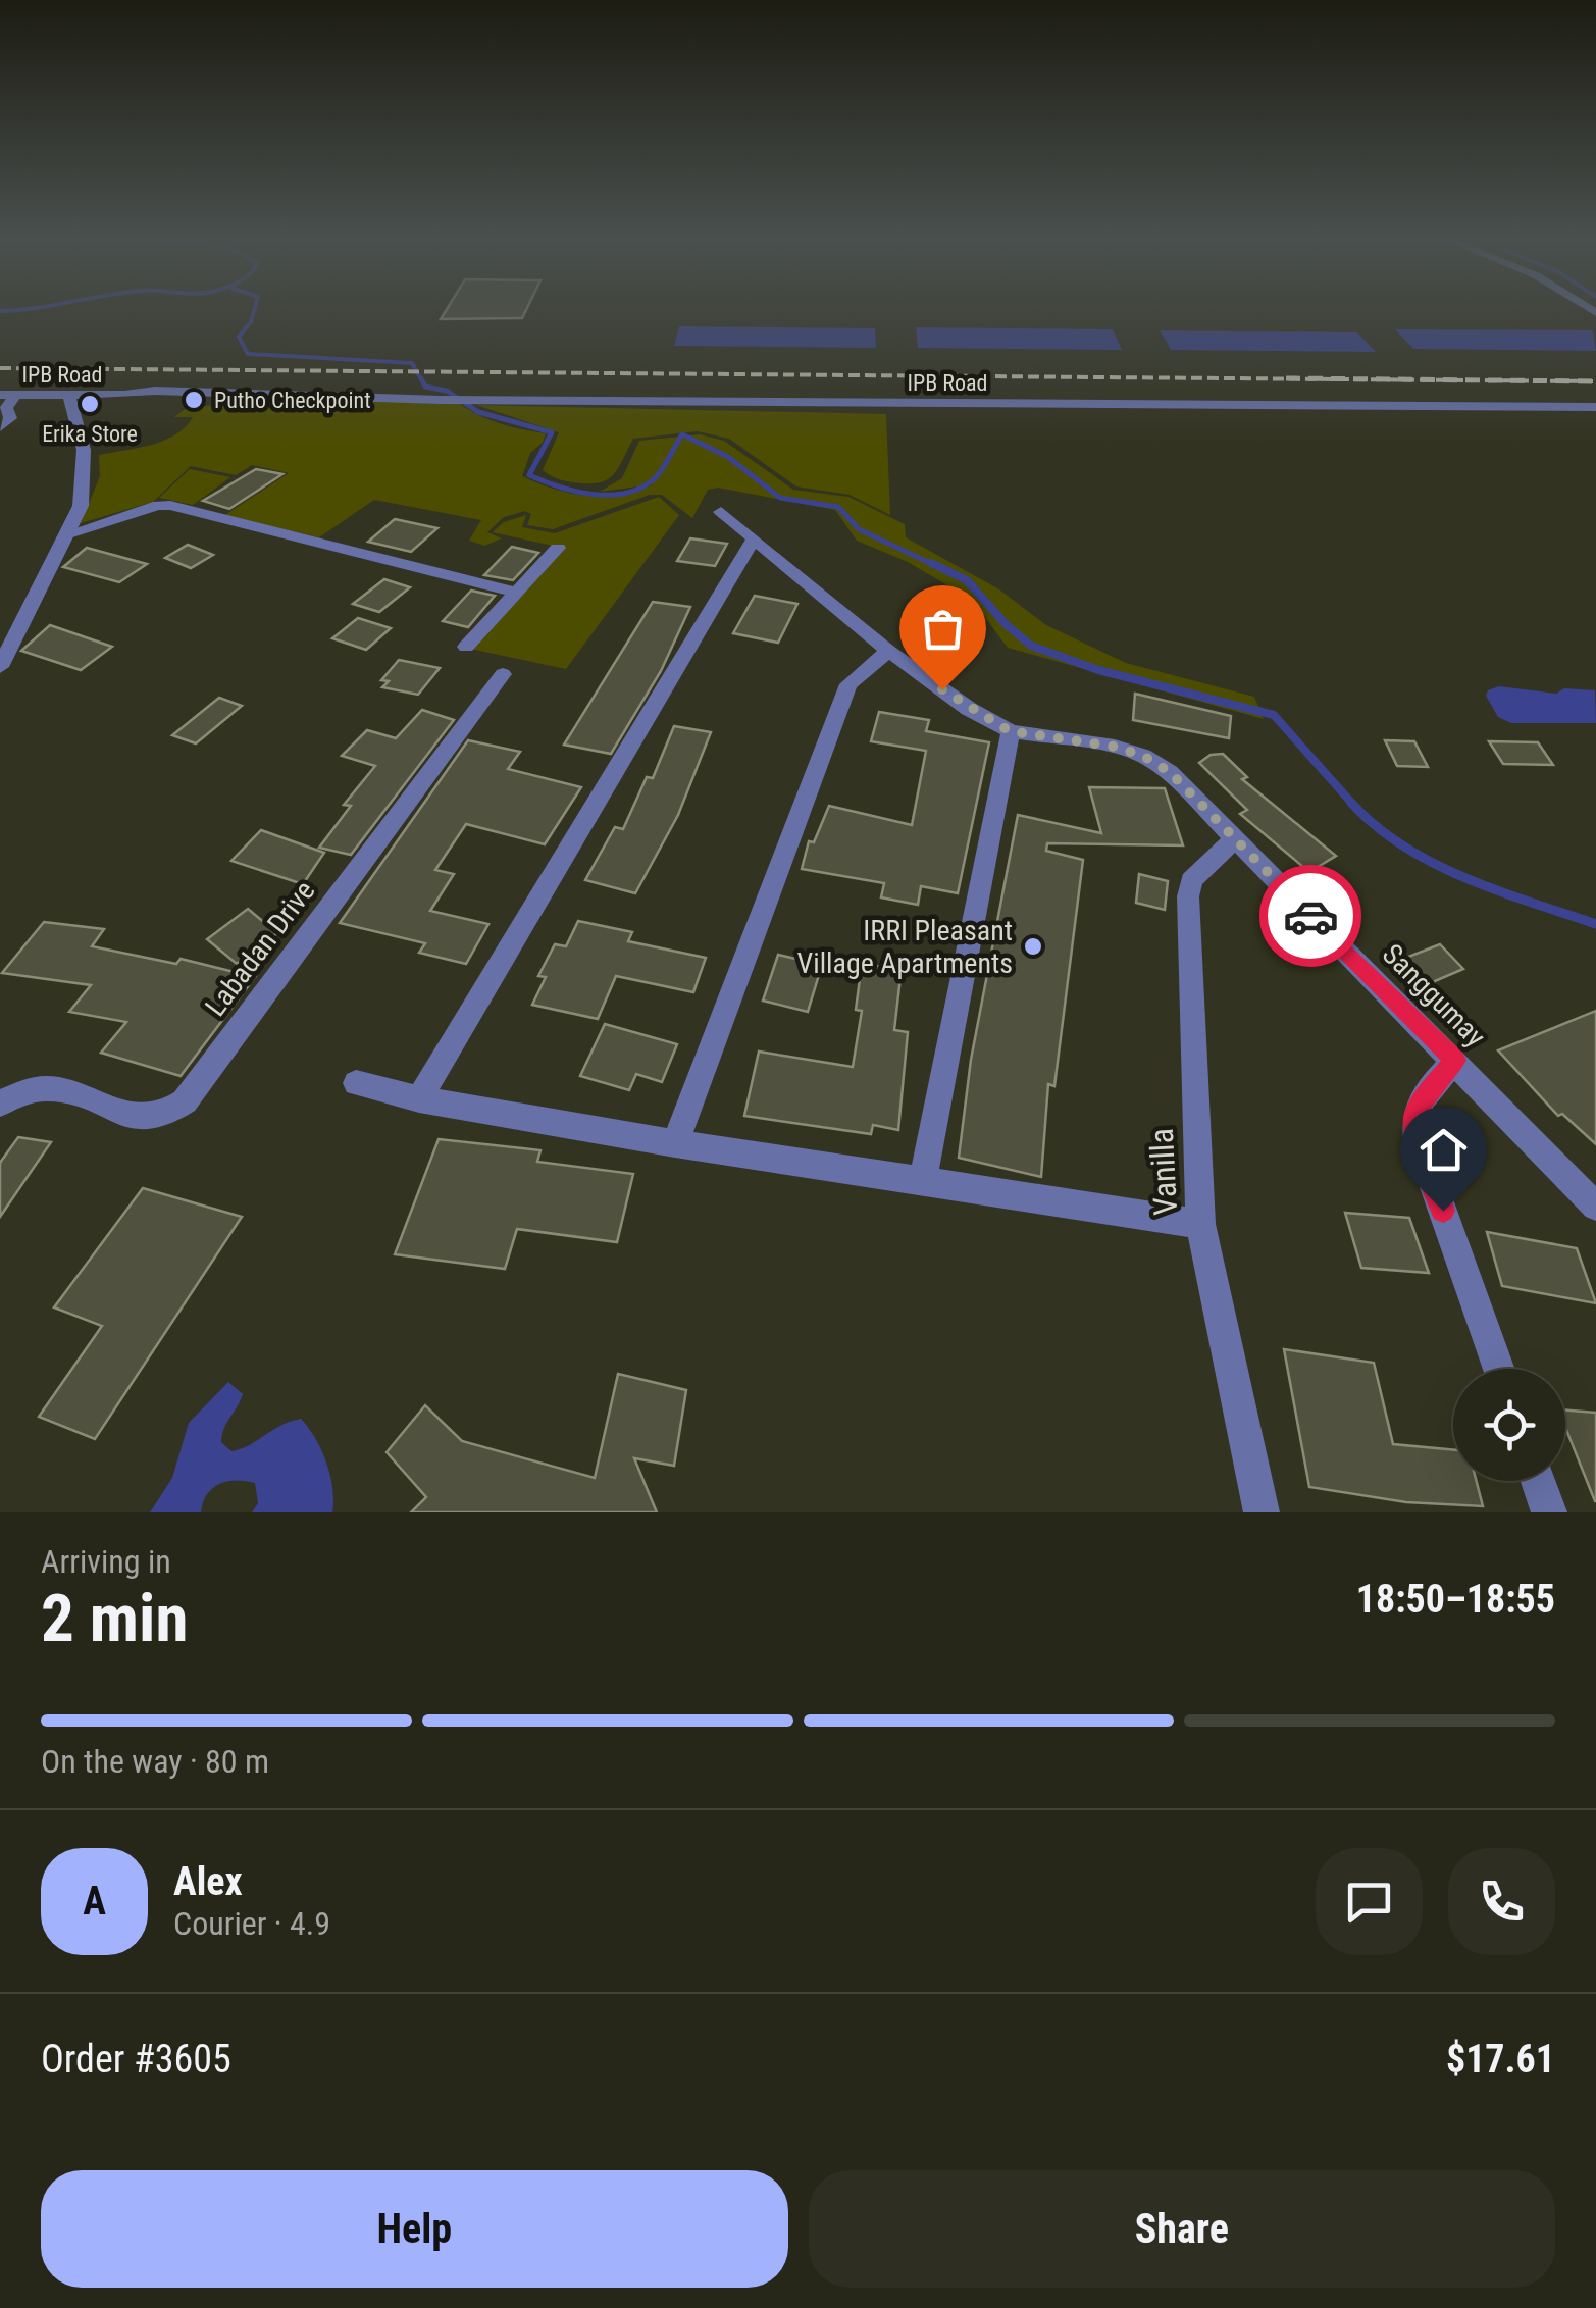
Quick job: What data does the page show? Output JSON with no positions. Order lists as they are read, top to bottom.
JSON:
{
  "streets": {
    "street": [
      "IPB Road",
      "Labadan Drive",
      "Sanggumay",
      "Vanilla"
    ]
  },
  "crossings": [
    ["Sanggumay", "Vanilla"]
  ],
  "places": ["Putho Checkpoint", "Erika Store", "IRRI Pleasant Village Apartments"],
  "page": {
    "heading": ["2 min", "Arriving in", "18:50–18:55"],
    "panel": [
      "Alex",
      "Courier · 4.9",
      "Order #3605",
      "$17.61"
    ],
    "bar": "On the way · 80 m",
    "round": "A",
    "buttons": ["Help", "Share"]
  }
}
